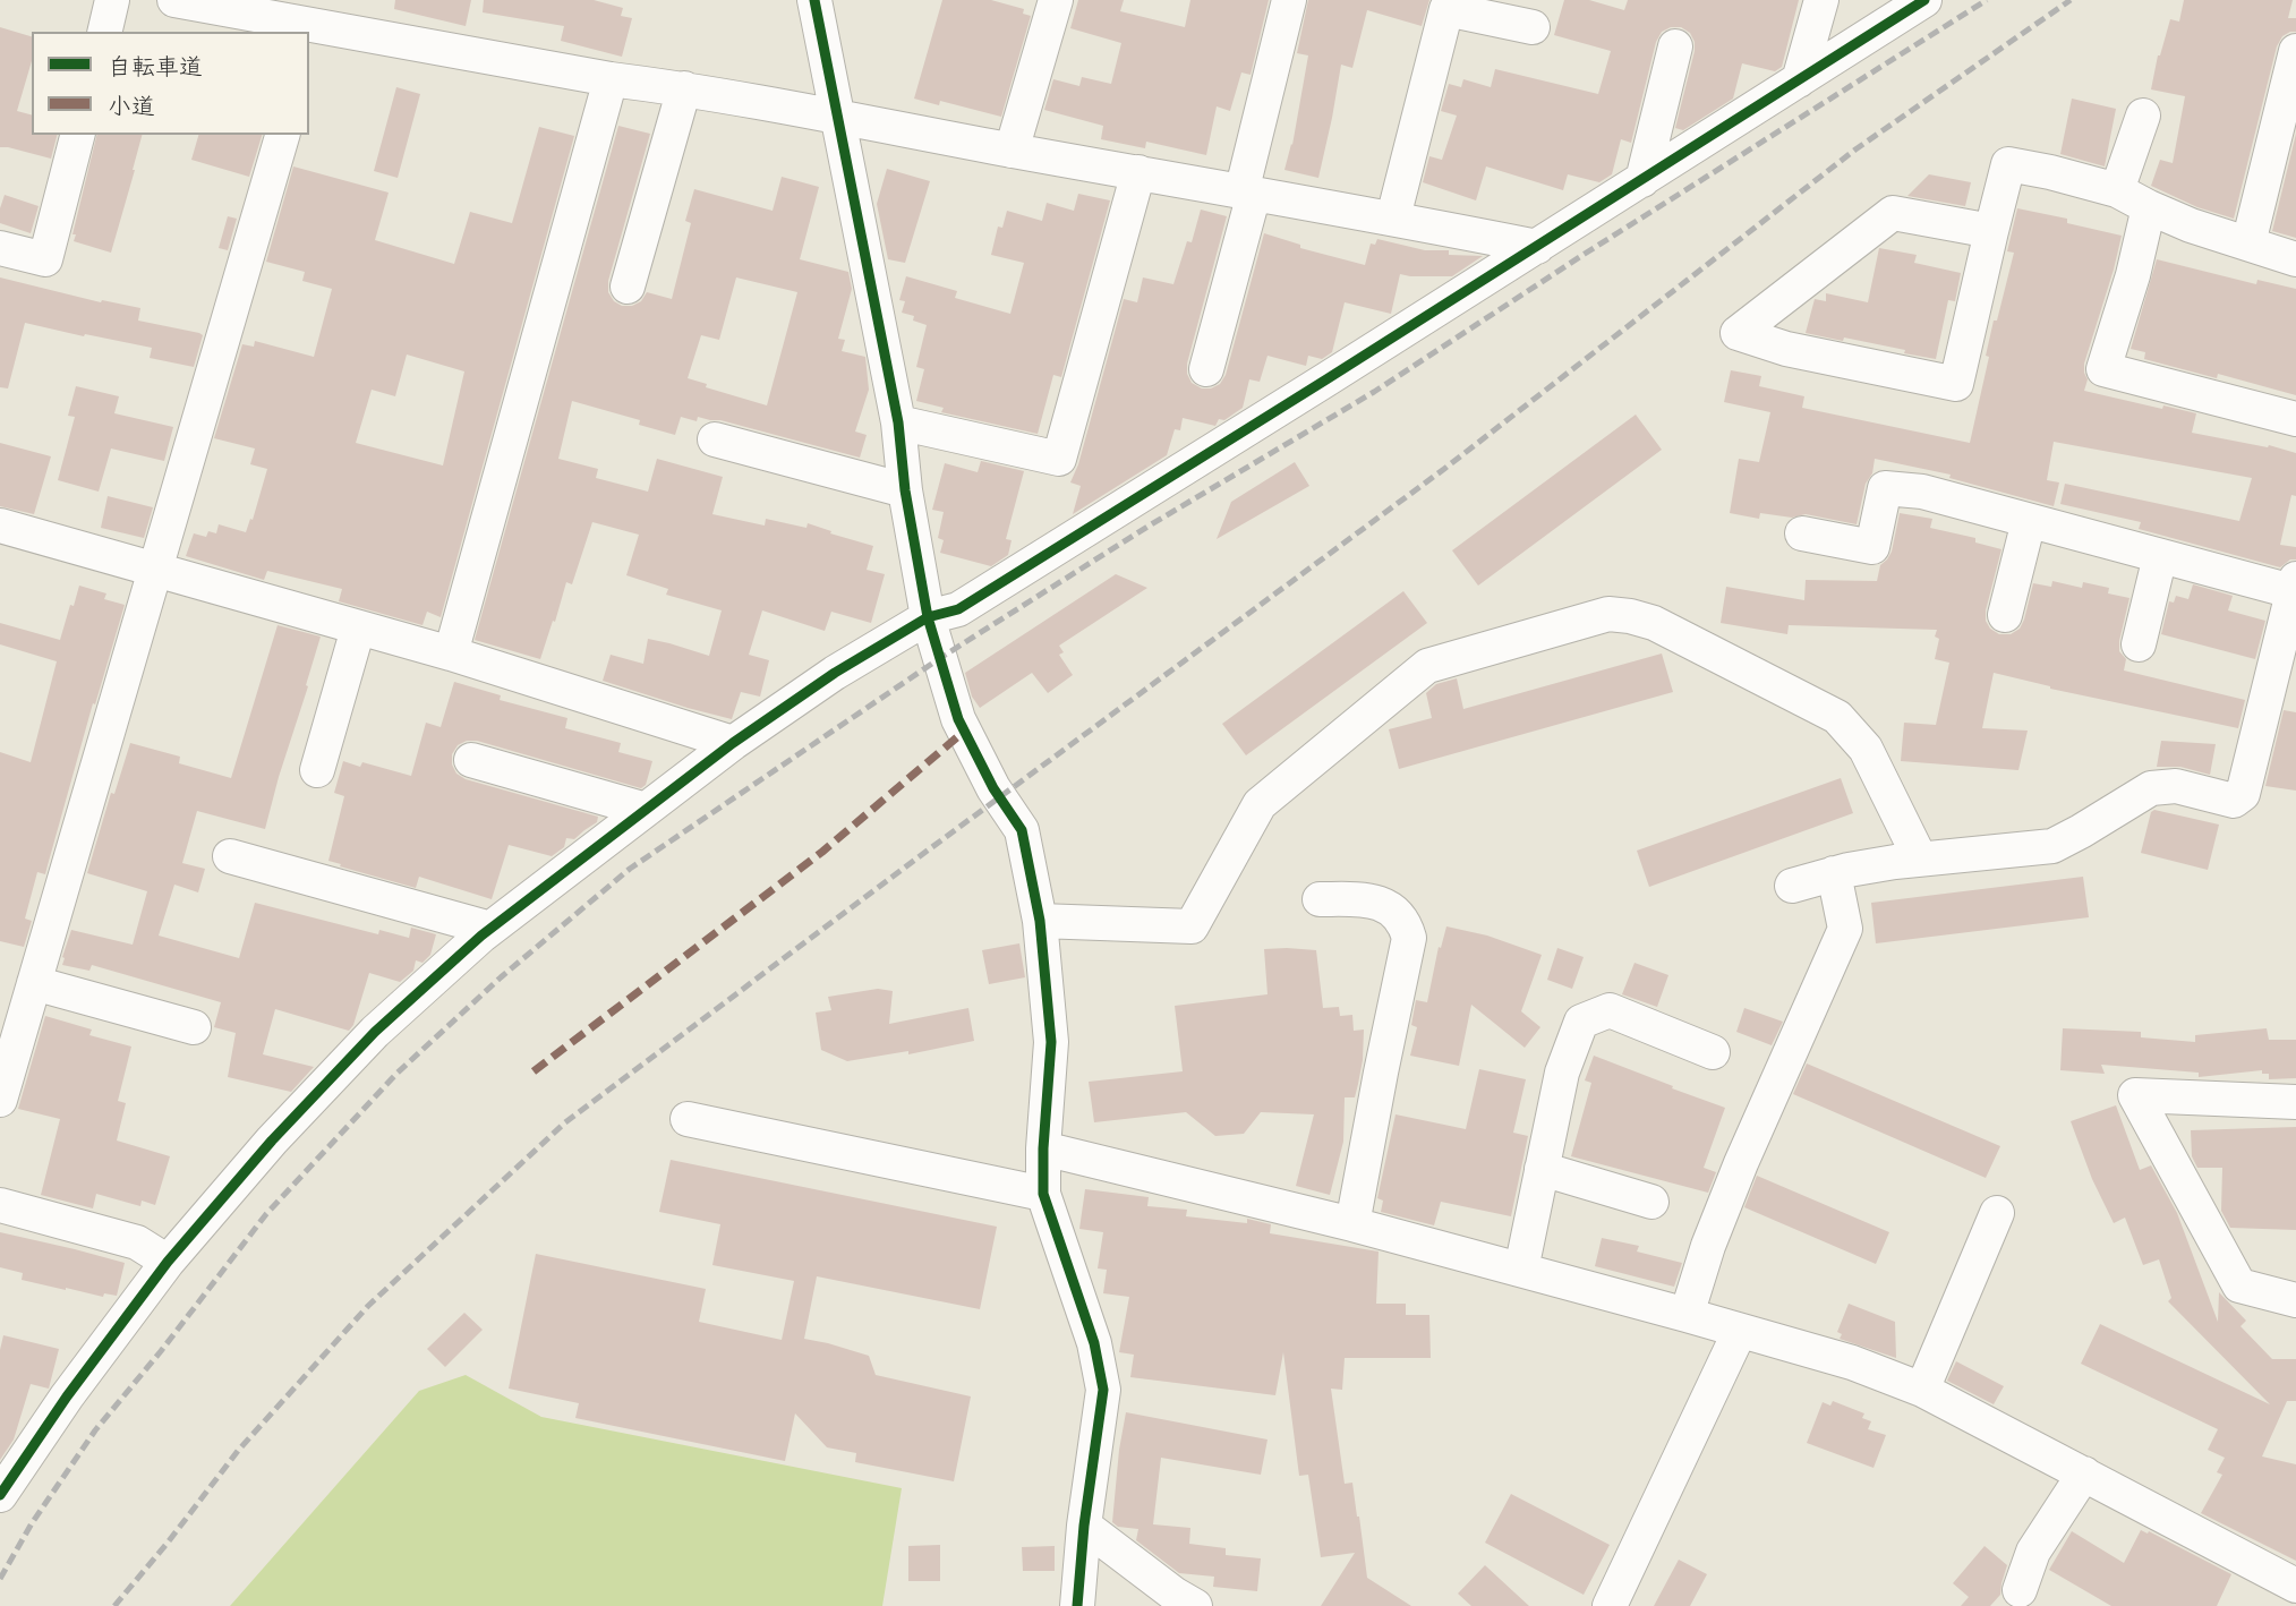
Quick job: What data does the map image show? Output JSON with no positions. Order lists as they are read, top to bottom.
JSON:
{
  "legend": ["自転車道", "小道"]
}
